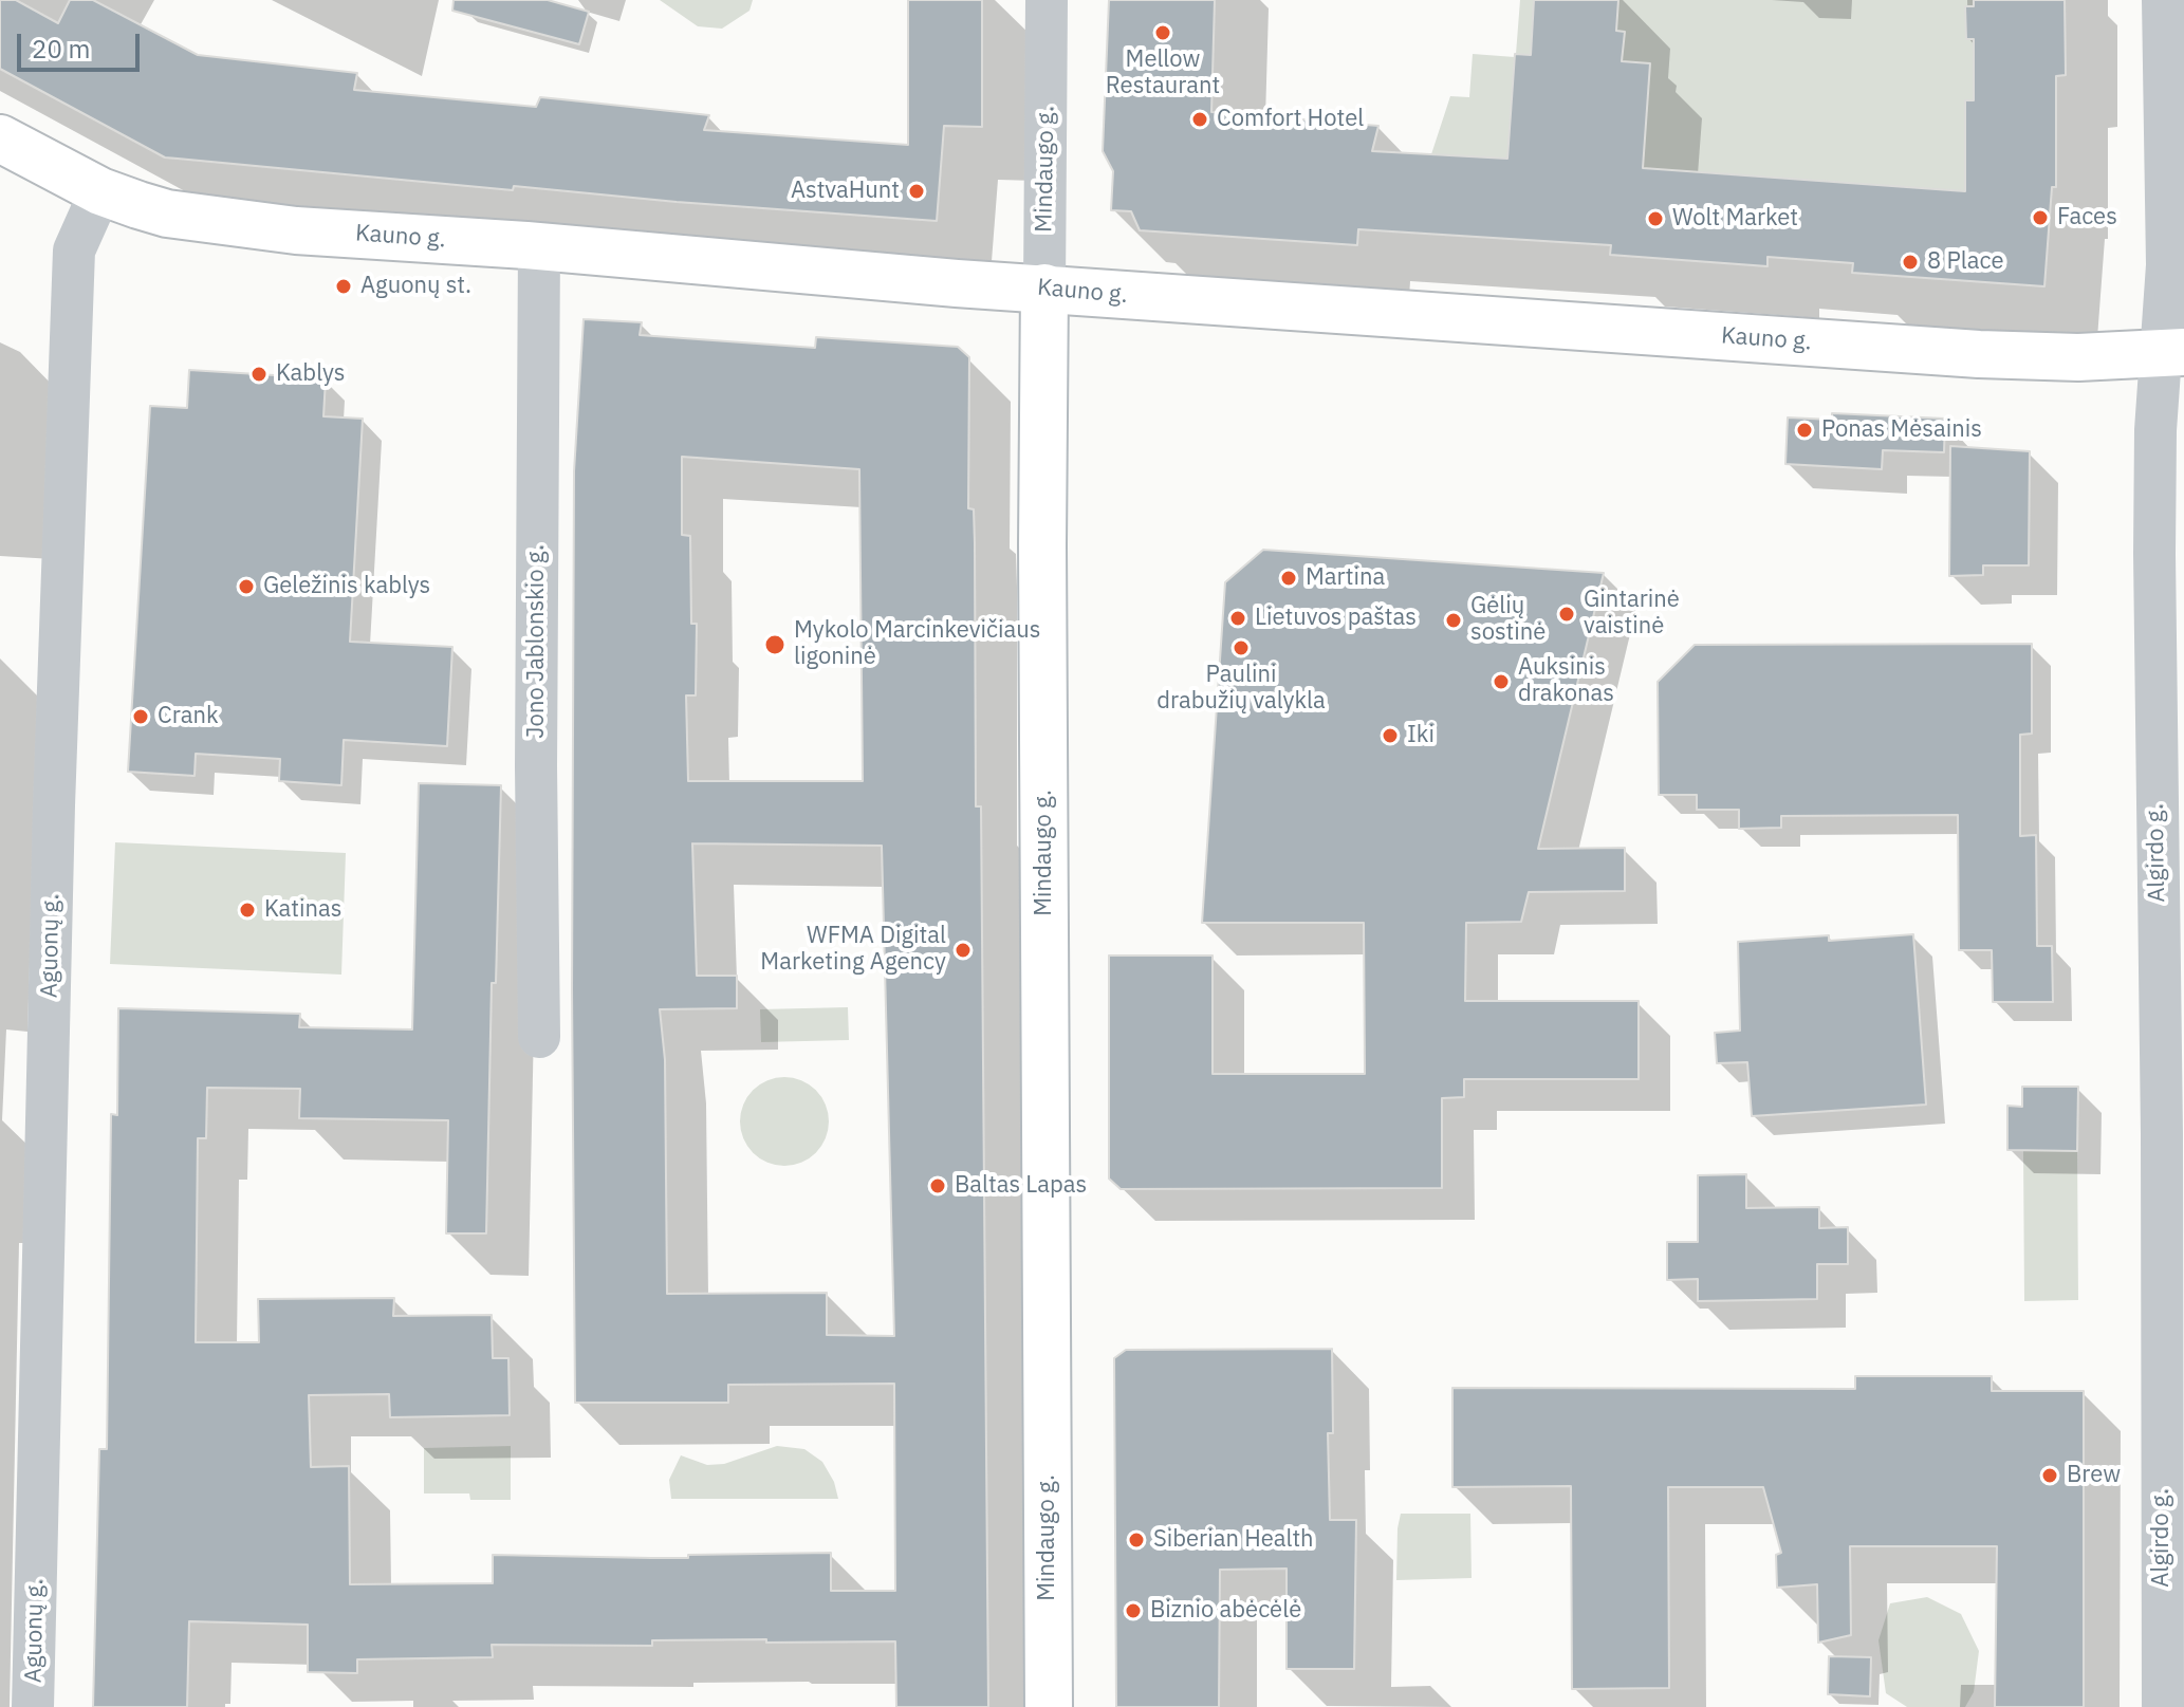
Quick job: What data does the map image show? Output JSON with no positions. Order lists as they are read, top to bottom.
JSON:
{
  "streets": {
    "main road": ["Mindaugo g.", "Kauno g."],
    "street": ["Jono Jablonskio g.", "Algirdo g.", "Aguonų g."]
  },
  "crossings": [
    ["Mindaugo g.", "Kauno g."],
    ["Kauno g.", "Jono Jablonskio g."],
    ["Kauno g.", "Algirdo g."],
    ["Kauno g.", "Aguonų g."]
  ],
  "places": [
    "Mellow Restaurant",
    "Comfort Hotel",
    "AstvaHunt",
    "Faces",
    "Wolt Market",
    "8 Place",
    "Aguonų st.",
    "Kablys",
    "Ponas Mėsainis",
    "Martina",
    "Geležinis kablys",
    "Gintarinė vaistinė",
    "Lietuvos paštas",
    "Gėlių sostinė",
    "Mykolo Marcinkevičiaus ligoninė",
    "Paulini drabužių valykla",
    "Auksinis drakonas",
    "Crank",
    "Iki",
    "Katinas",
    "WFMA Digital Marketing Agency",
    "Baltas Lapas",
    "Brew",
    "Siberian Health",
    "Biznio abėcėlė"
  ],
  "scale_bar": "20 m"
}
